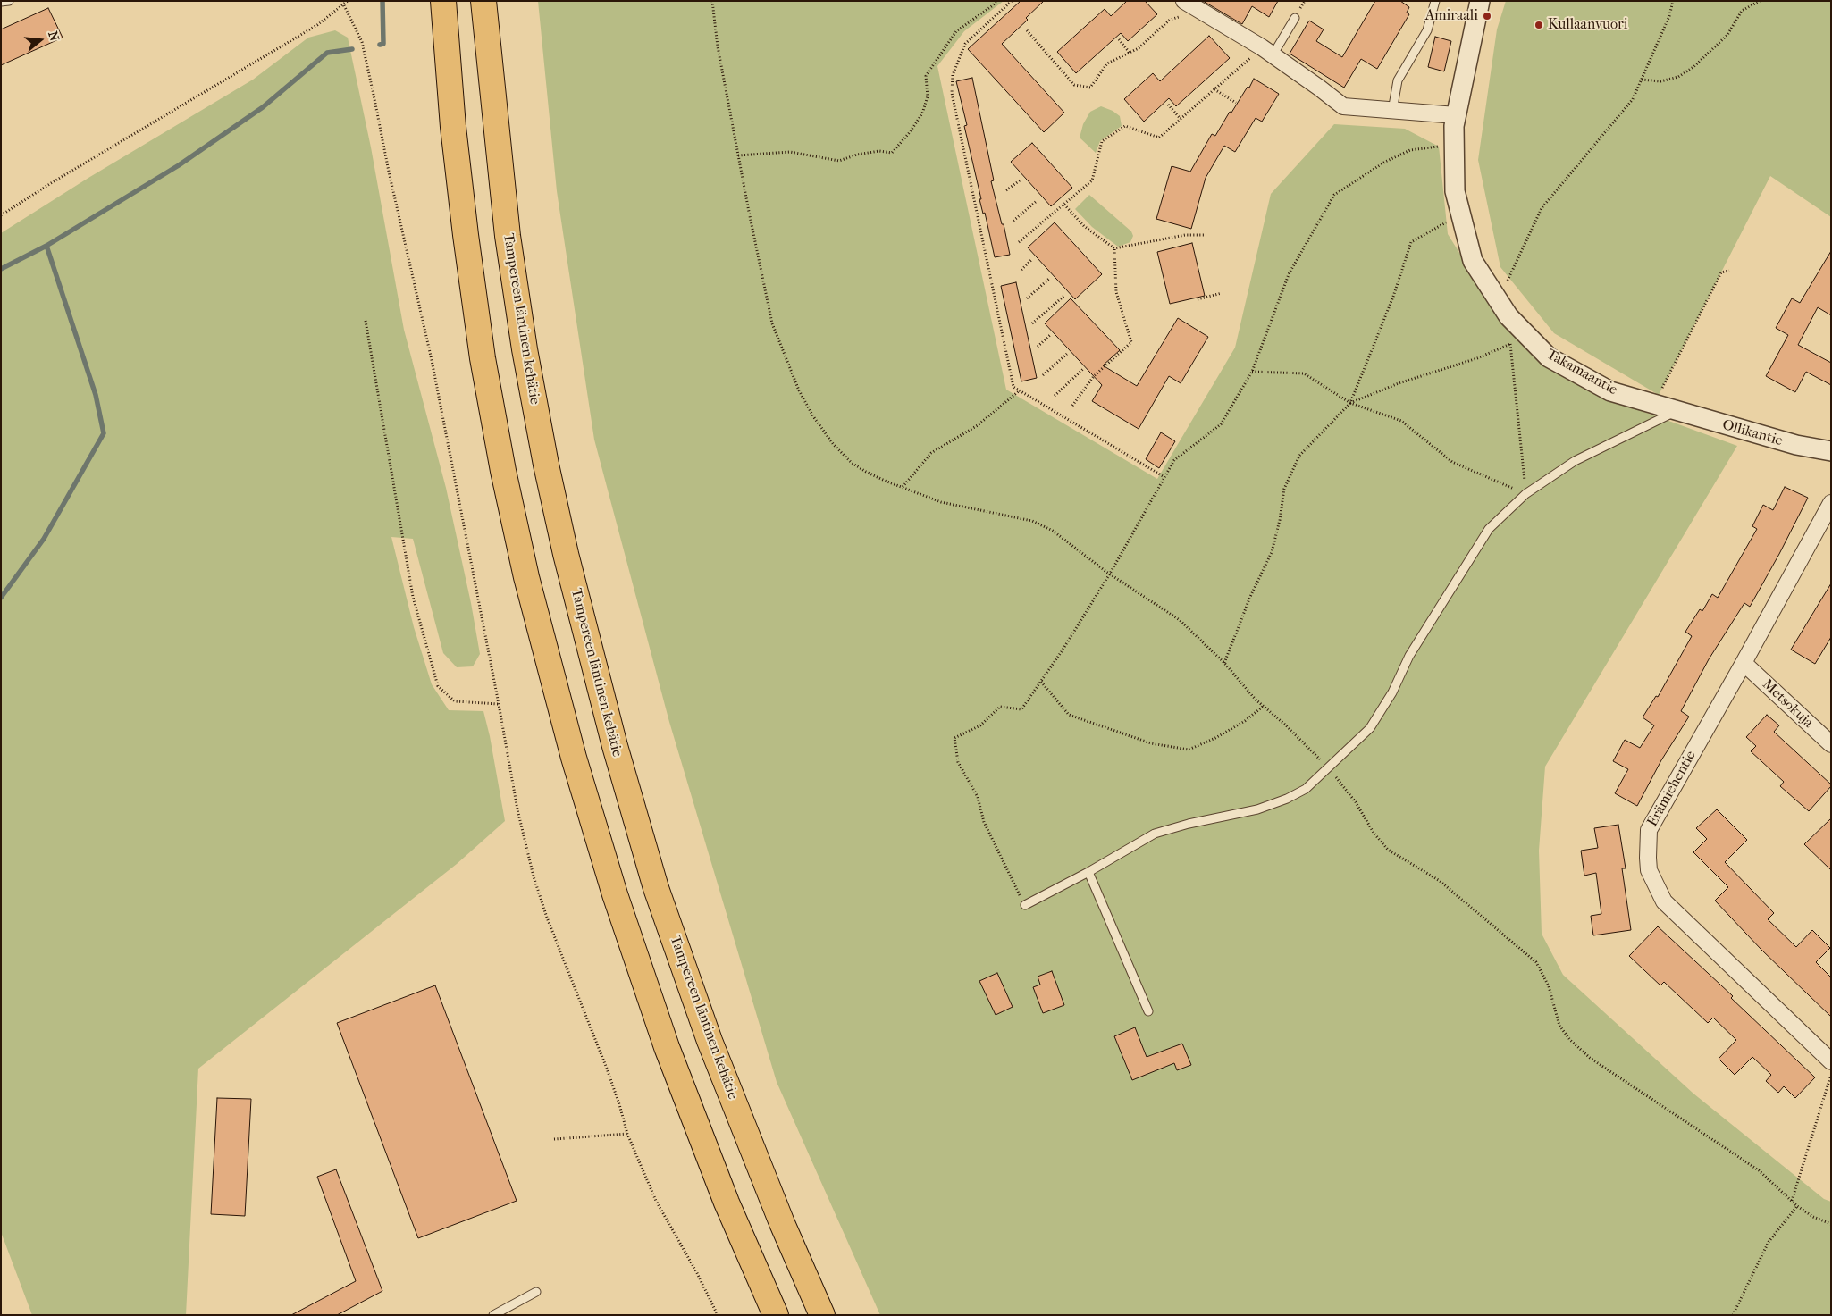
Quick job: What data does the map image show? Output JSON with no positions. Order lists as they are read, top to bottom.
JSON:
{
  "streets": {
    "highway": ["Tampereen läntinen kehätie"],
    "street": [
      "Takamaantie",
      "Ollikantie",
      "Metsokuja",
      "Erämiehentie"
    ]
  },
  "crossings": [
    ["Takamaantie", "Ollikantie"],
    ["Metsokuja", "Erämiehentie"]
  ],
  "places": ["Amiraali", "Kullaanvuori"],
  "north": "right"
}
